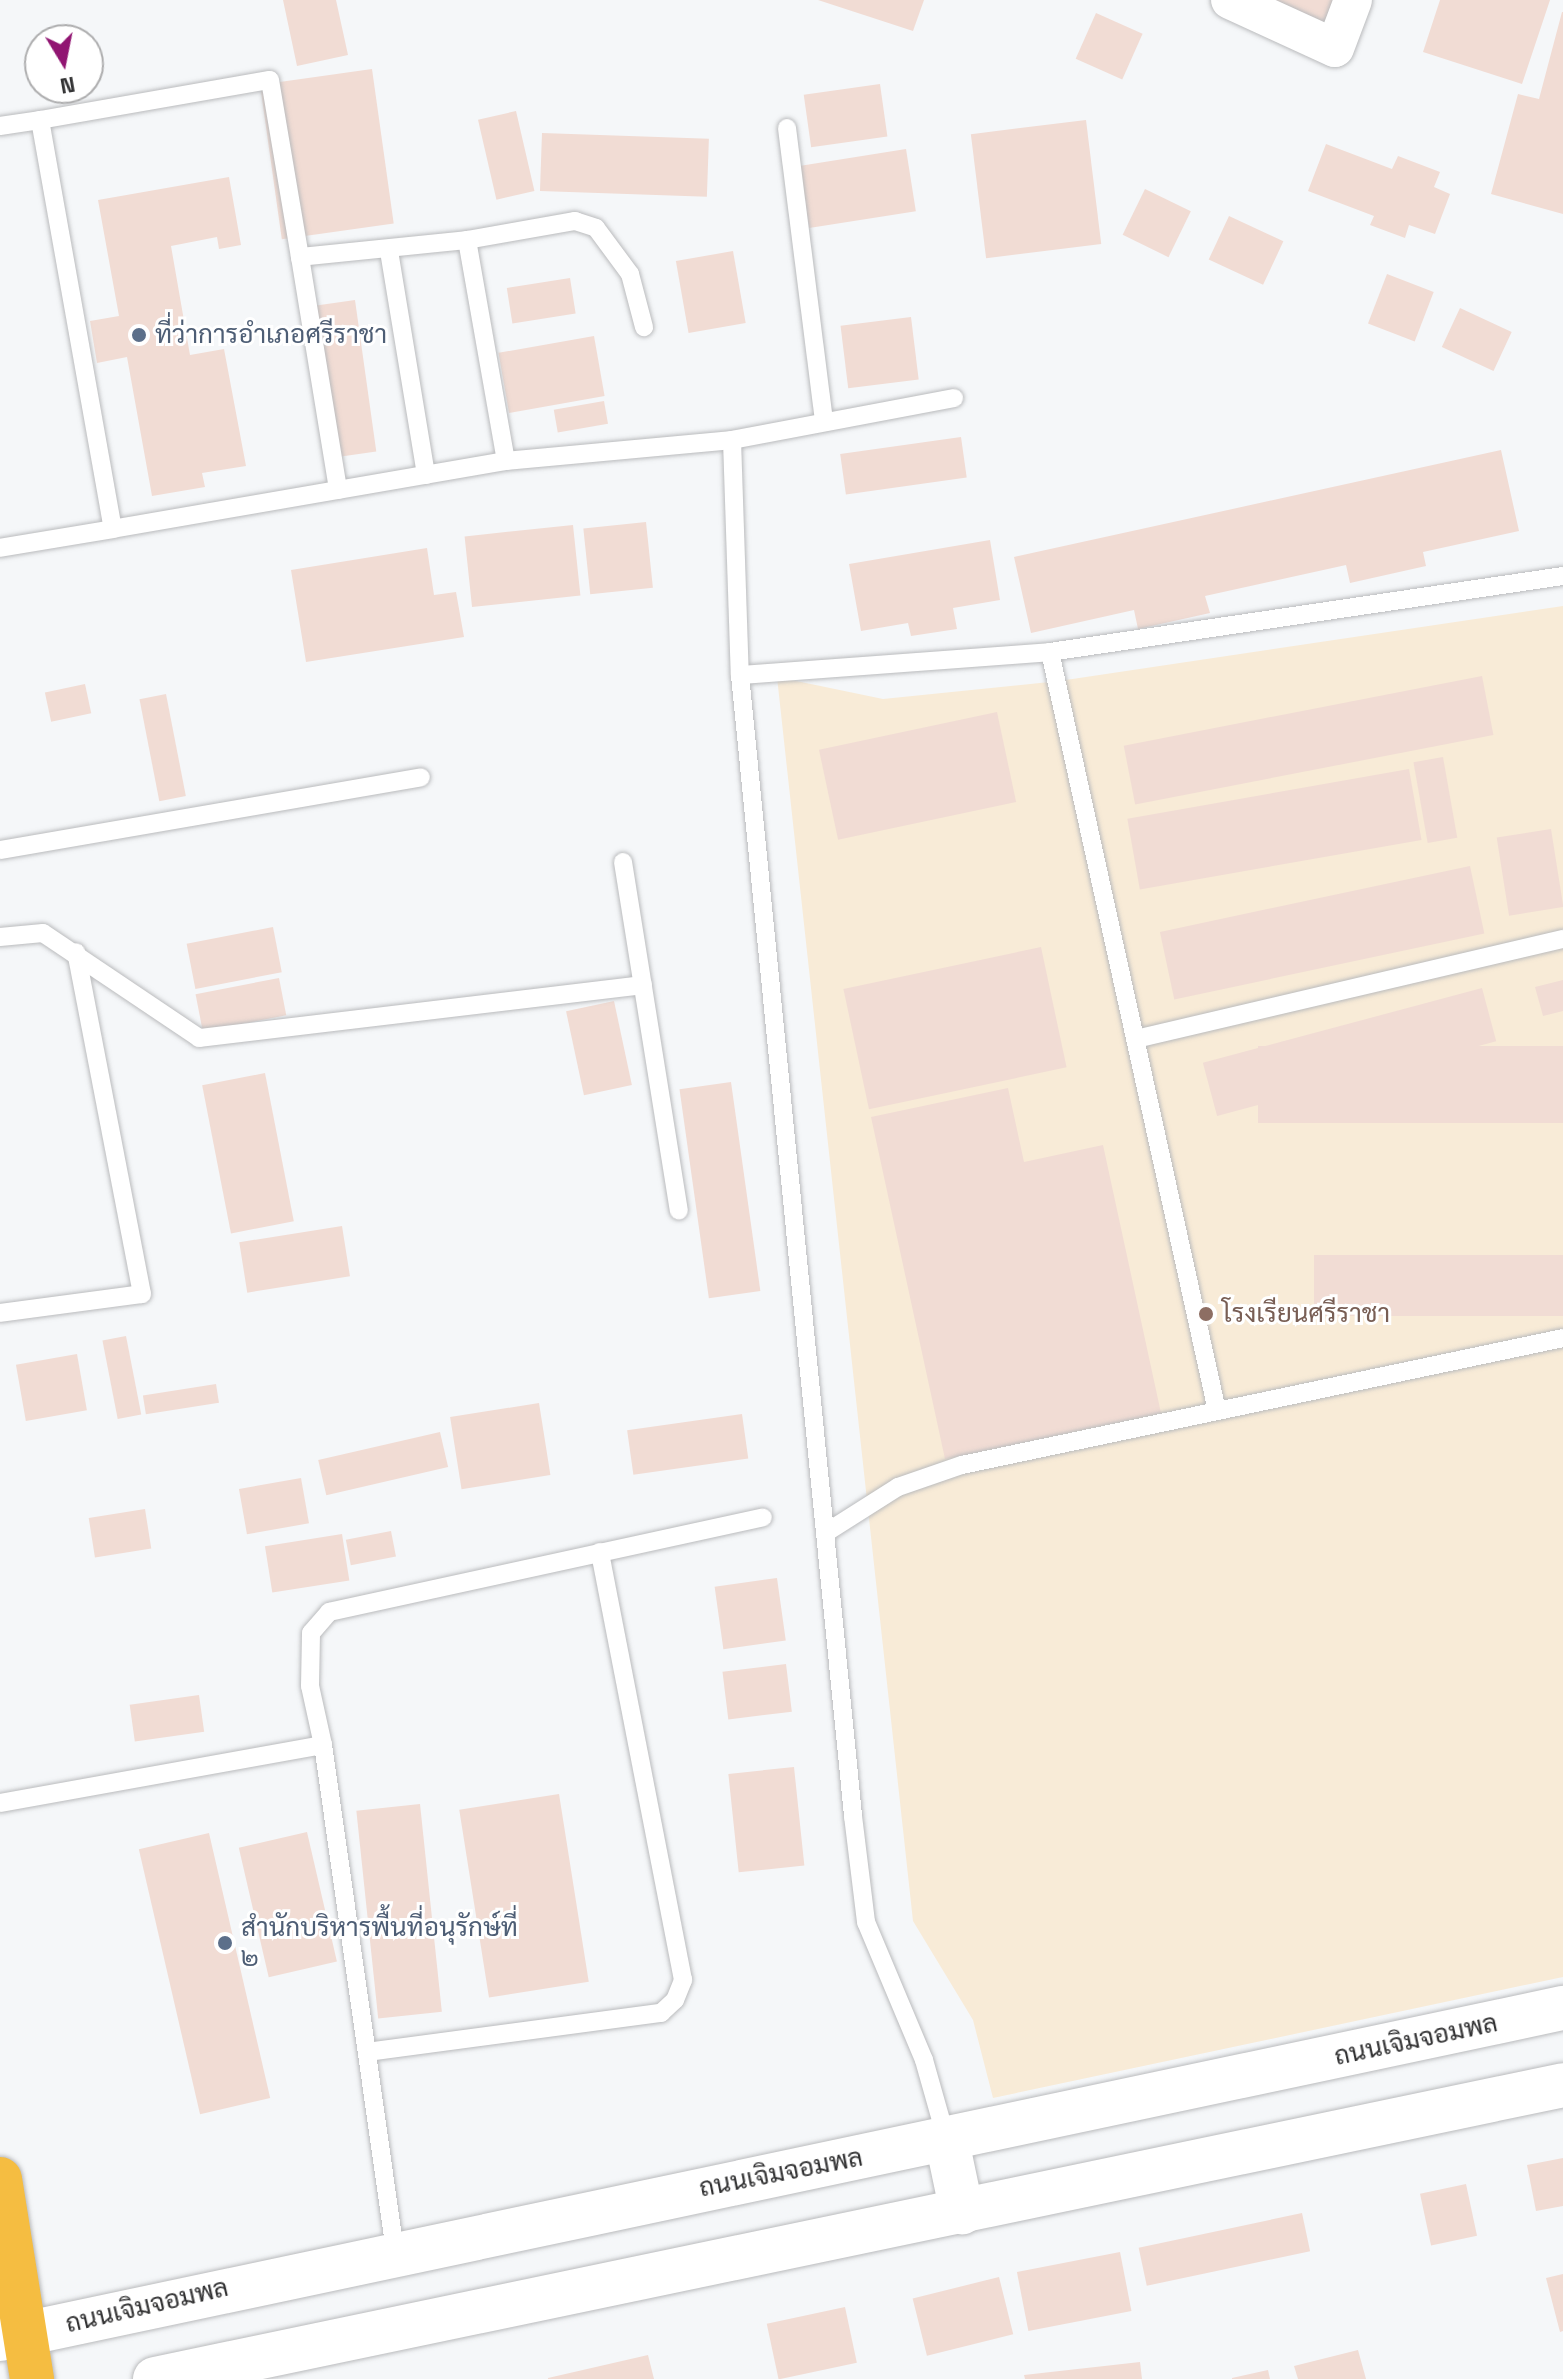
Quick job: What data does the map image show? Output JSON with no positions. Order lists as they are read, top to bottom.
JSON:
{
  "streets": {
    "main road": ["ถนนเจิมจอมพล"]
  },
  "places": ["ที่ว่าการอำเภอศรีราชา", "โรงเรียนศรีราชา", "สำนักบริหารพื้นที่อนุรักษ์ที่ ๒"],
  "north": "bottom"
}
